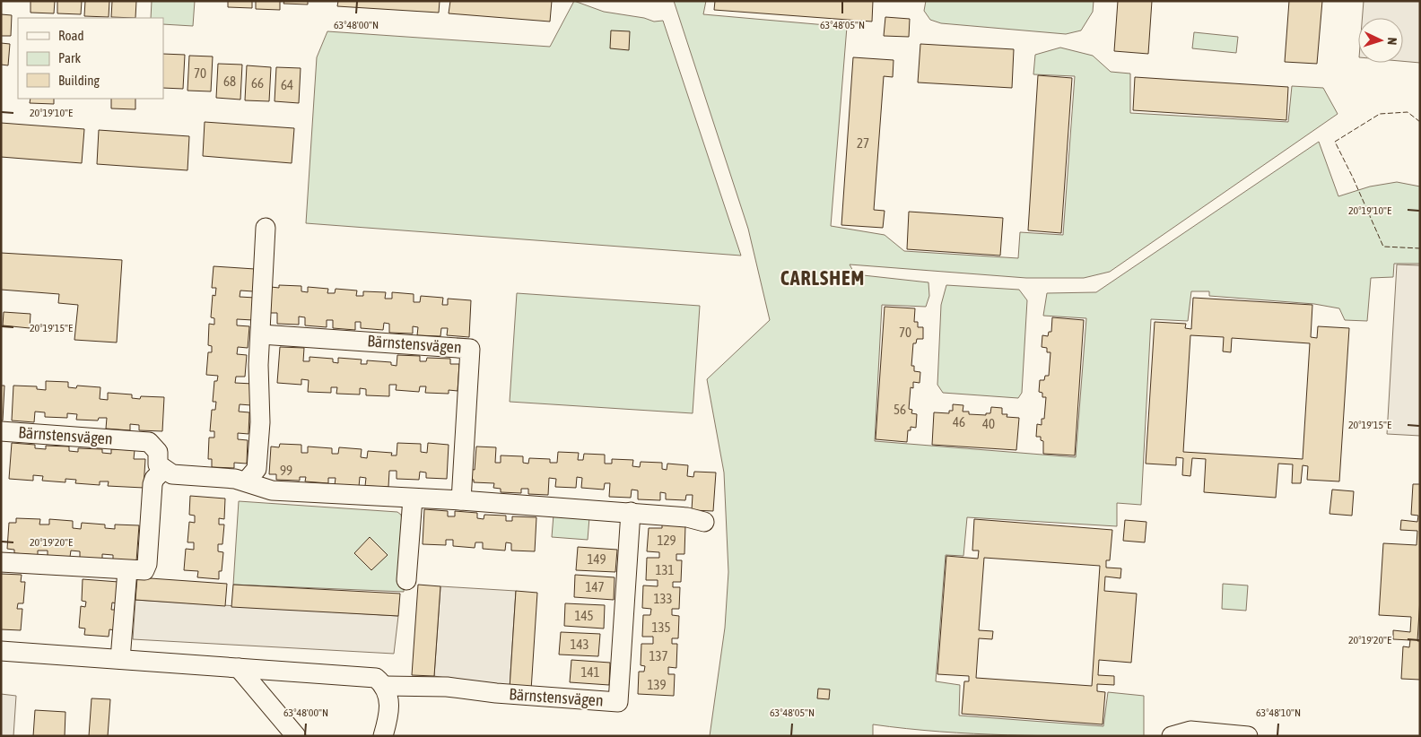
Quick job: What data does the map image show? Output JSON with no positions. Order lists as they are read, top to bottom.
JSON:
{
  "streets": {
    "street": ["Bärnstensvägen"]
  },
  "districts": ["CARLSHEM"],
  "house_numbers": [
    "70",
    "68",
    "66",
    "64",
    "27",
    "70",
    "56",
    "46",
    "40",
    "99",
    "129",
    "149",
    "131",
    "147",
    "133",
    "145",
    "135",
    "143",
    "137",
    "141",
    "139"
  ],
  "legend": ["Road", "Park", "Building"],
  "north": "right",
  "coordinates": [
    "63°48'00\"N",
    "63°48'05\"N",
    "20°19'10\"E",
    "20°19'15\"E",
    "20°19'20\"E",
    "63°48'10\"N"
  ]
}
